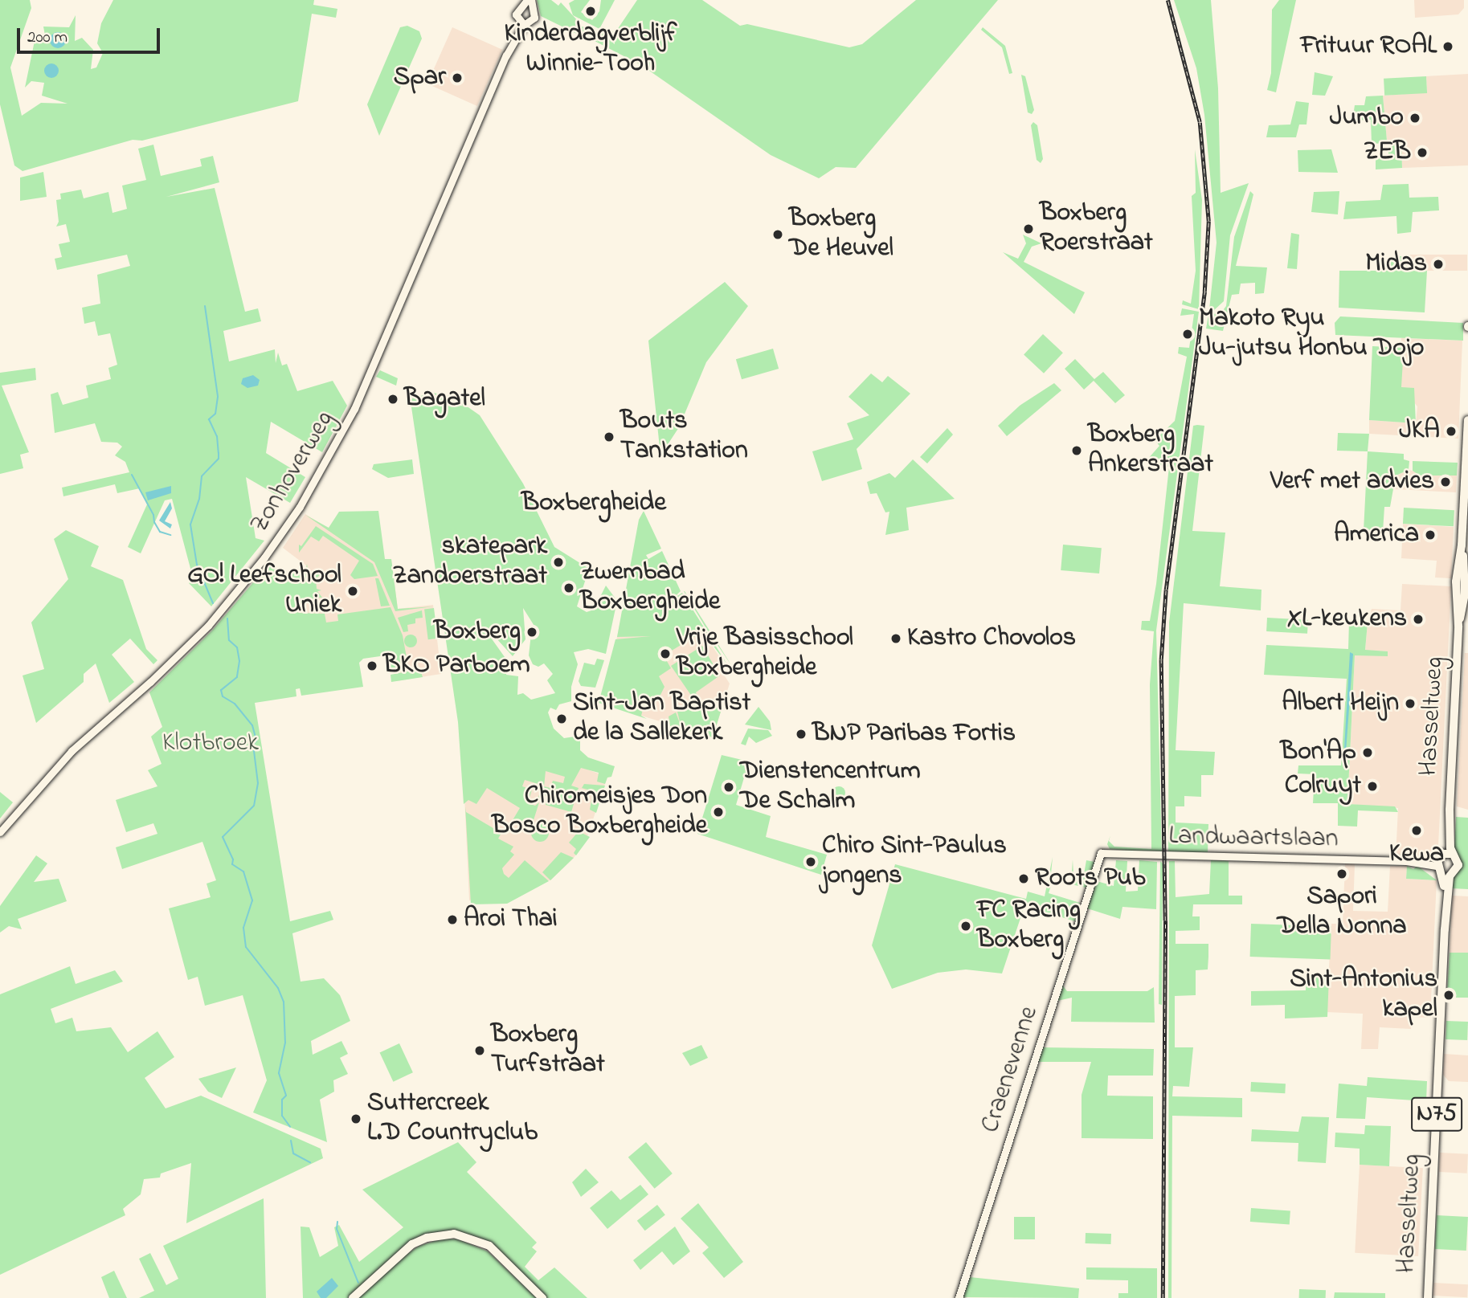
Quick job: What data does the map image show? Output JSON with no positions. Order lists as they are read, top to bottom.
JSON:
{
  "streets": {
    "main road": ["Hasseltweg", "N75"],
    "street": ["Zonhoverweg", "Landwaartslaan", "Craenevenne"]
  },
  "crossings": [
    ["Hasseltweg", "Landwaartslaan"],
    ["Landwaartslaan", "Craenevenne"]
  ],
  "districts": ["Boxbergheide"],
  "parks": ["Klotbroek"],
  "places": [
    "Kinderdagverblijf Winnie-Tooh",
    "Frituur ROAL",
    "Spar",
    "Jumbo",
    "ZEB",
    "Boxberg Roerstraat",
    "Boxberg De Heuvel",
    "Midas",
    "Makoto Ryu Ju-jutsu Honbu Dojo",
    "Bagatel",
    "JKA",
    "Bouts Tankstation",
    "Boxberg Ankerstraat",
    "Verf met advies",
    "America",
    "skatepark Zandoerstraat",
    "Zwembad Boxbergheide",
    "GO! Leefschool Uniek",
    "XL-keukens",
    "Boxberg",
    "Kastro Chovolos",
    "Vrije Basisschool Boxbergheide",
    "BKO Parboem",
    "Albert Heijn",
    "Sint-Jan Baptist de la Sallekerk",
    "BNP Paribas Fortis",
    "Bon'Ap",
    "Colruyt",
    "Dienstencentrum De Schalm",
    "Chiromeisjes Don Bosco Boxbergheide",
    "Kewa",
    "Chiro Sint-Paulus jongens",
    "Sapori Della Nonna",
    "Roots Pub",
    "Aroi Thai",
    "FC Racing Boxberg",
    "Sint-Antonius kapel",
    "Boxberg Turfstraat",
    "Suttercreek L.D Countryclub"
  ],
  "scale_bar": "200 m"
}
